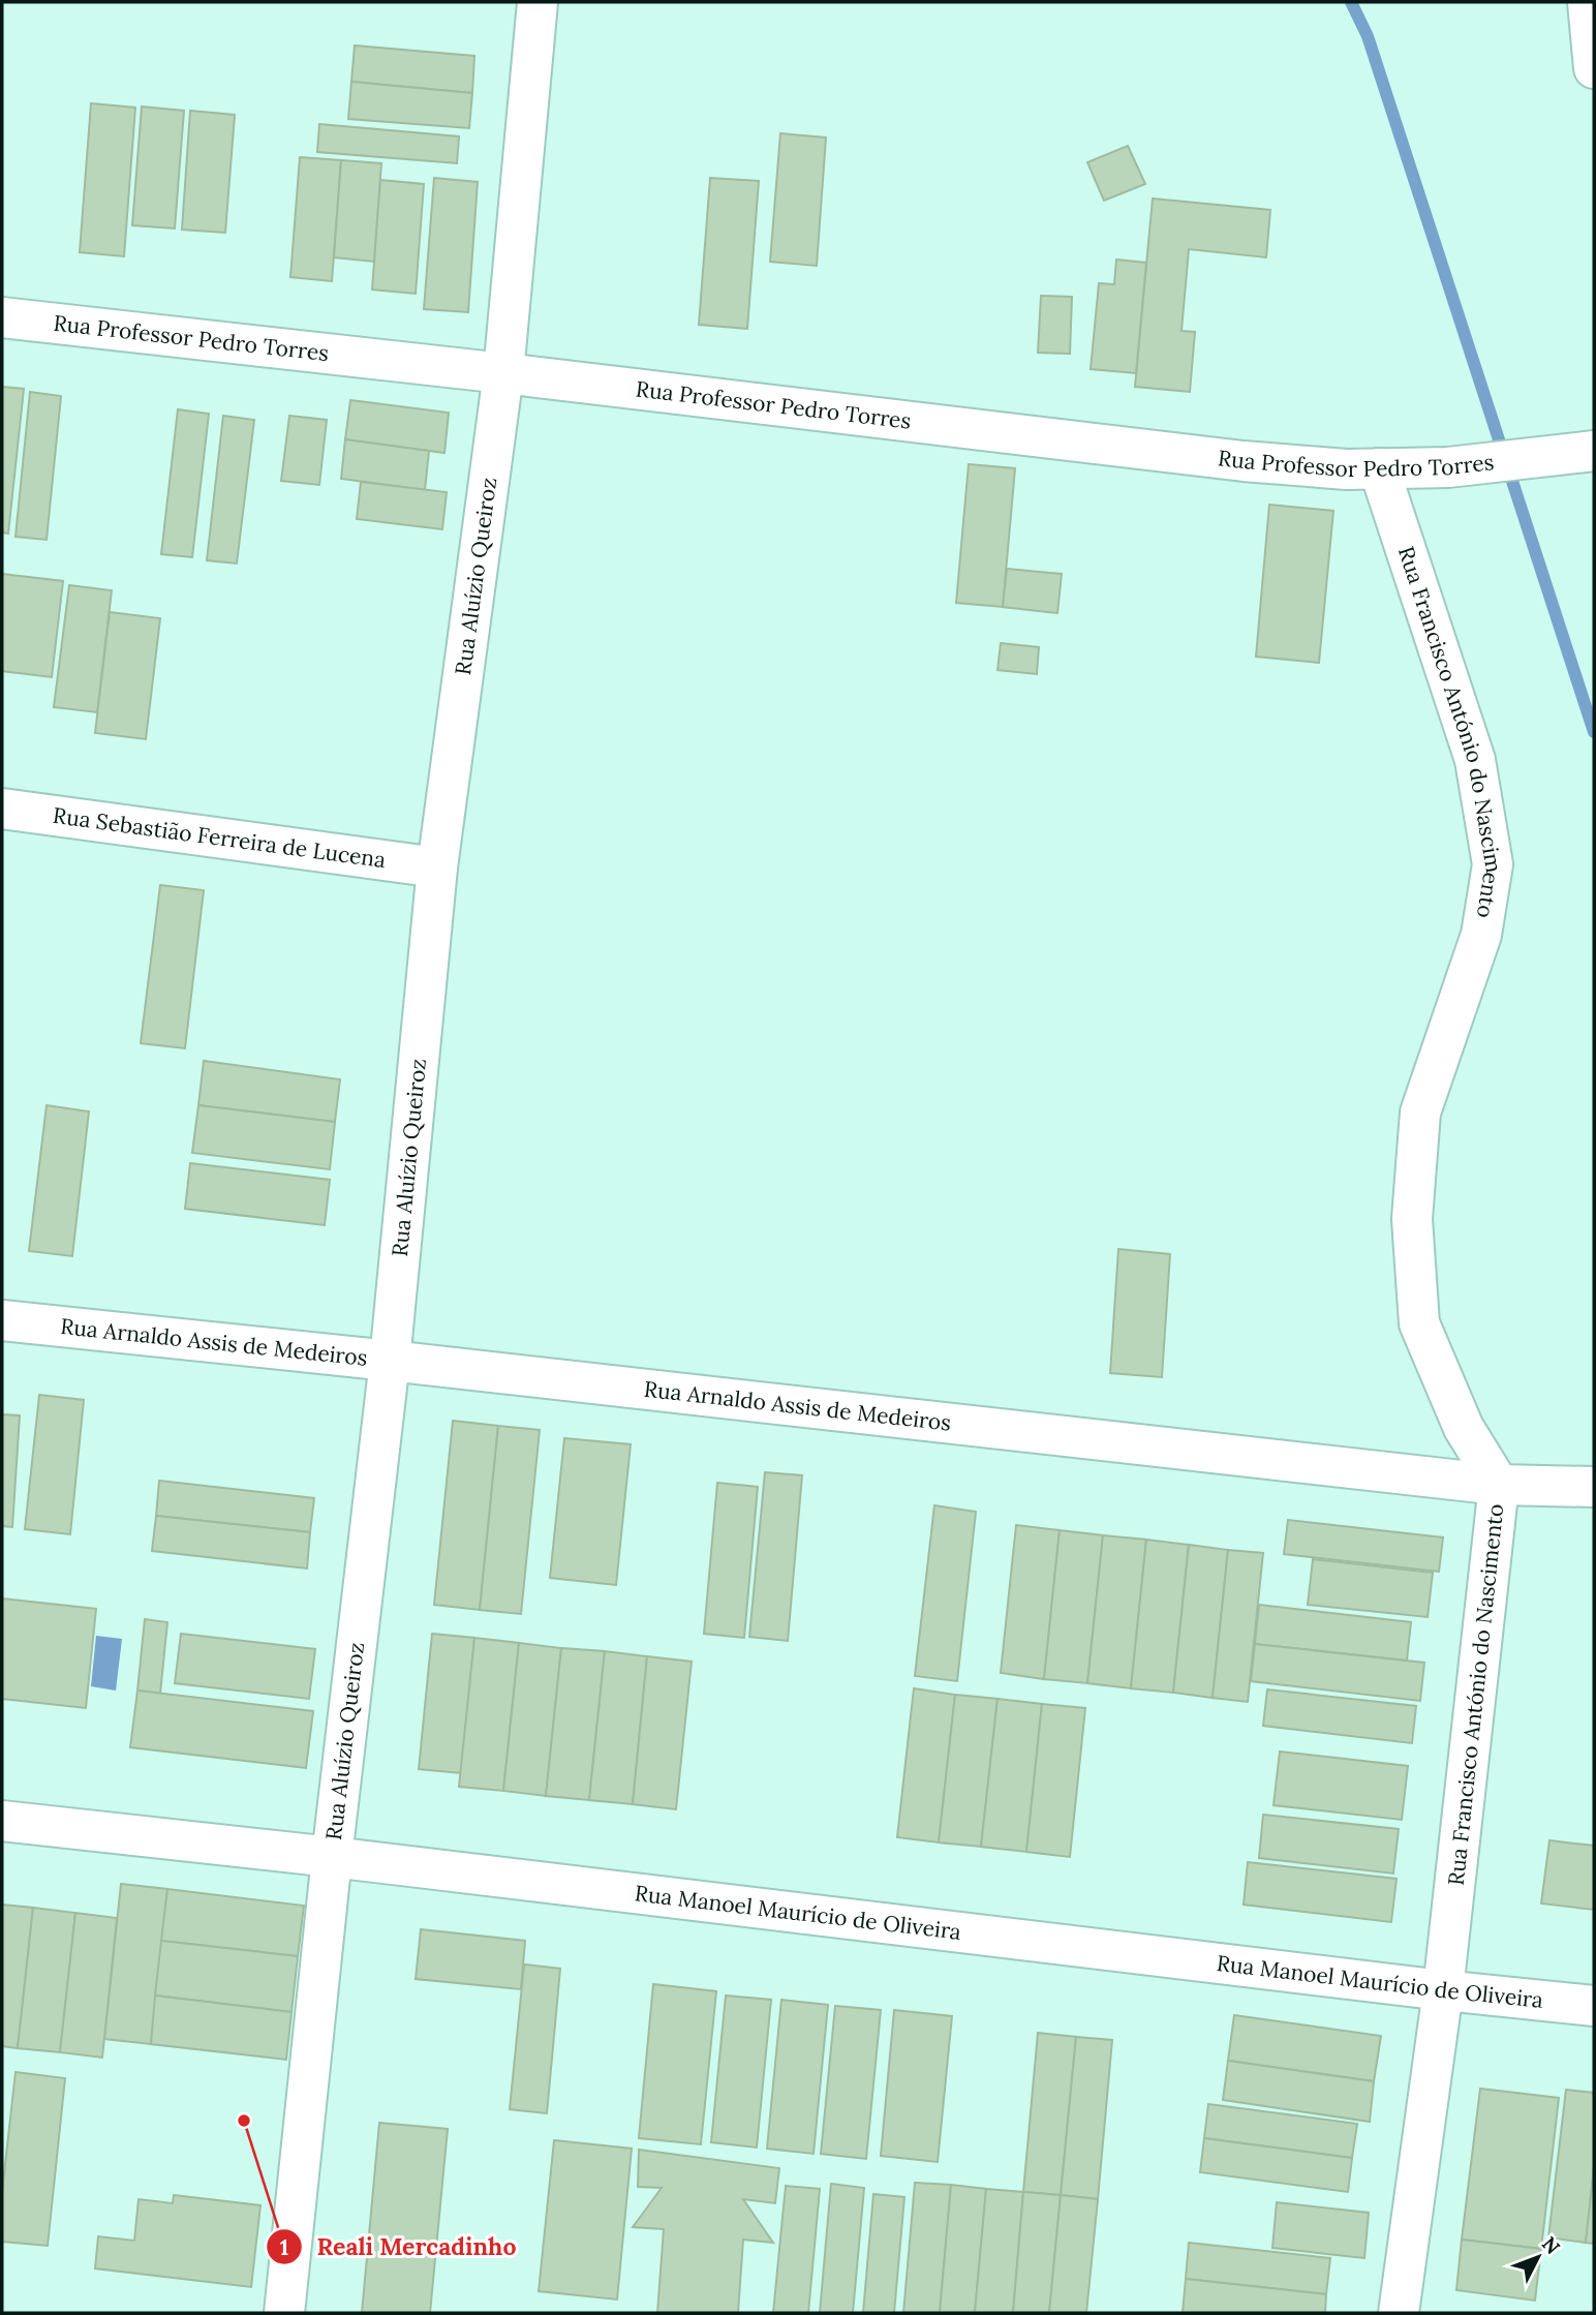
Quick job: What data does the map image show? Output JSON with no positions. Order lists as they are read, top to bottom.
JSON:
{
  "streets": {
    "street": [
      "Rua Professor Pedro Torres",
      "Rua Aluízio Queiroz",
      "Rua Francisco António do Nascimento",
      "Rua Sebastião Ferreira de Lucena",
      "Rua Arnaldo Assis de Medeiros",
      "Rua Manoel Maurício de Oliveira"
    ]
  },
  "crossings": [
    ["Rua Professor Pedro Torres", "Rua Aluízio Queiroz"],
    ["Rua Professor Pedro Torres", "Rua Francisco António do Nascimento"],
    ["Rua Aluízio Queiroz", "Rua Sebastião Ferreira de Lucena"],
    ["Rua Aluízio Queiroz", "Rua Arnaldo Assis de Medeiros"],
    ["Rua Aluízio Queiroz", "Rua Manoel Maurício de Oliveira"],
    ["Rua Francisco António do Nascimento", "Rua Arnaldo Assis de Medeiros"],
    ["Rua Francisco António do Nascimento", "Rua Manoel Maurício de Oliveira"]
  ],
  "places": ["Reali Mercadinho"],
  "north": "top right"
}
